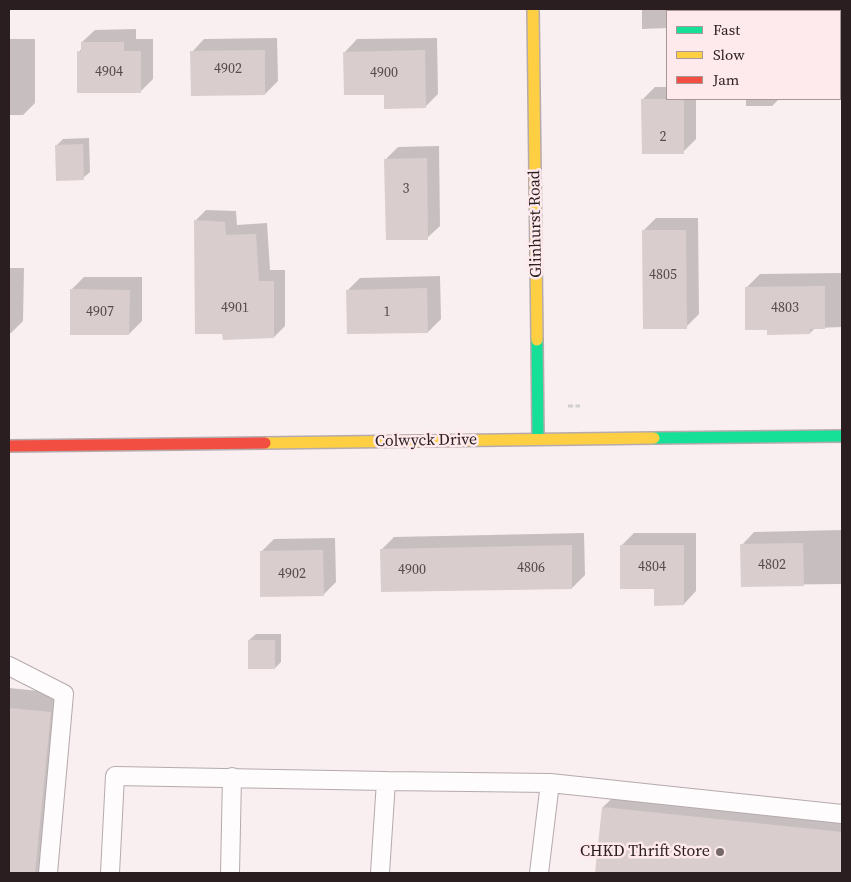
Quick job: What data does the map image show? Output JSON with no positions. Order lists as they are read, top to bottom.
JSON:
{
  "streets": {
    "street": ["Glinhurst Road", "Colwyck Drive"]
  },
  "crossings": [
    ["Glinhurst Road", "Colwyck Drive"]
  ],
  "places": ["CHKD Thrift Store"],
  "house_numbers": [
    "4902",
    "4904",
    "4900",
    "2",
    "3",
    "4805",
    "4901",
    "4803",
    "4907",
    "1",
    "4802",
    "4804",
    "4806",
    "4900",
    "4902"
  ],
  "legend": ["Fast", "Slow", "Jam"]
}
